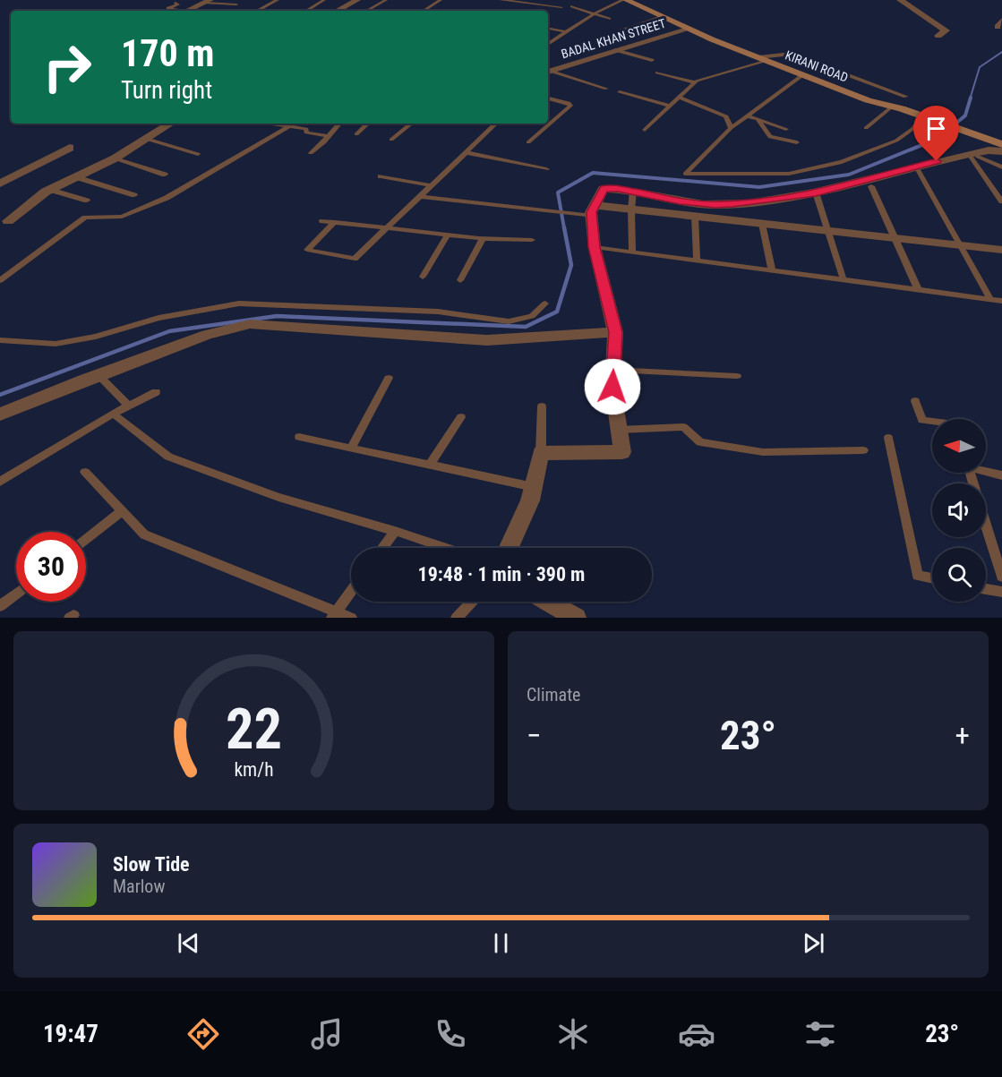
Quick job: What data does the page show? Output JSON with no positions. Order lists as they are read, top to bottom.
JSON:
{
  "streets": {
    "main road": ["KIRANI ROAD"],
    "street": ["BADAL KHAN STREET"]
  },
  "crossings": [
    ["BADAL KHAN STREET", "KIRANI ROAD"]
  ],
  "north": "left",
  "page": {
    "turn": ["170 m", "Turn right"],
    "limit": "30",
    "trip": "19:48 · 1 min · 390 m",
    "tile": "Climate",
    "heat": ["−", "23°", "+"],
    "song": ["Slow Tide", "Marlow"],
    "tabs": ["19:47", "23°"],
    "gauge": ["22", "km/h"]
  }
}
